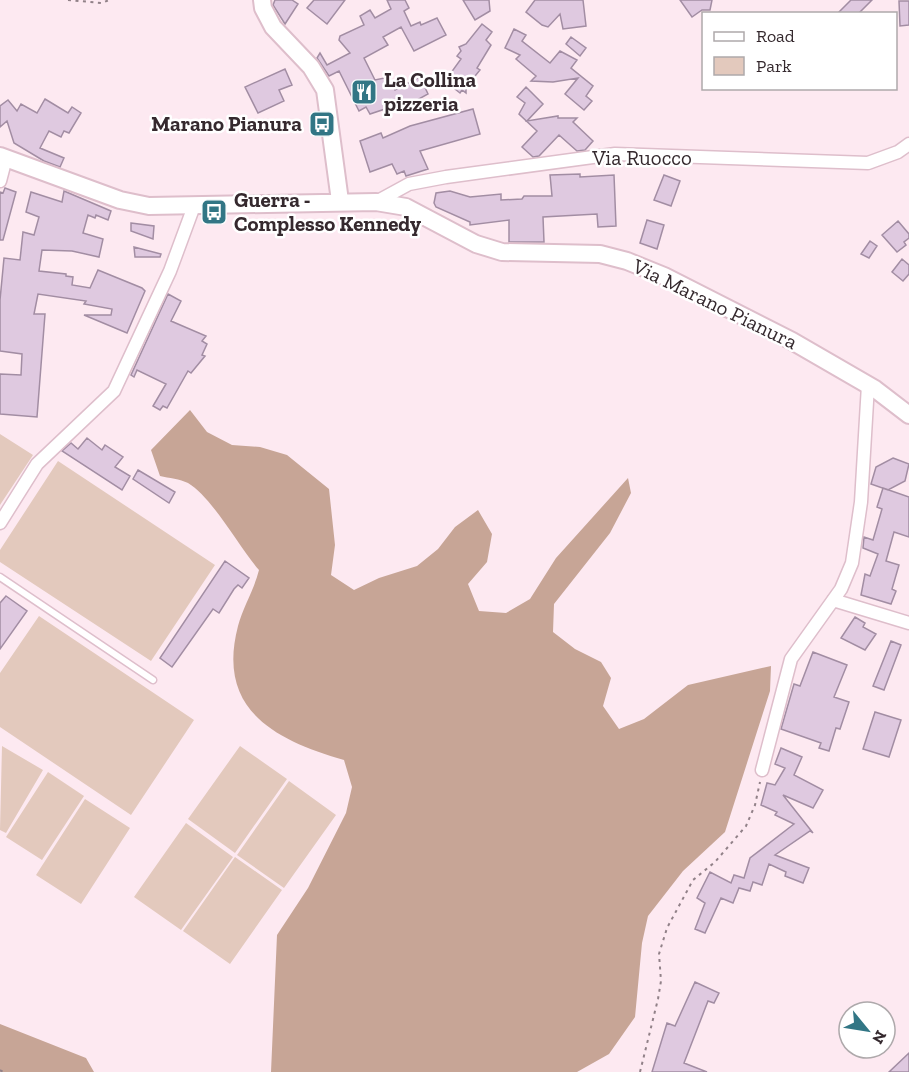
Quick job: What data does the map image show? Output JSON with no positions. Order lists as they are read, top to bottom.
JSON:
{
  "streets": {
    "street": ["Via Ruocco", "Via Marano Pianura"]
  },
  "crossings": [
    ["Via Ruocco", "Via Marano Pianura"]
  ],
  "places": {
    "restaurant": ["La Collina pizzeria"],
    "bus stop": ["Marano Pianura", "Guerra - Complesso Kennedy"]
  },
  "legend": ["Road", "Park"],
  "north": "bottom right"
}
